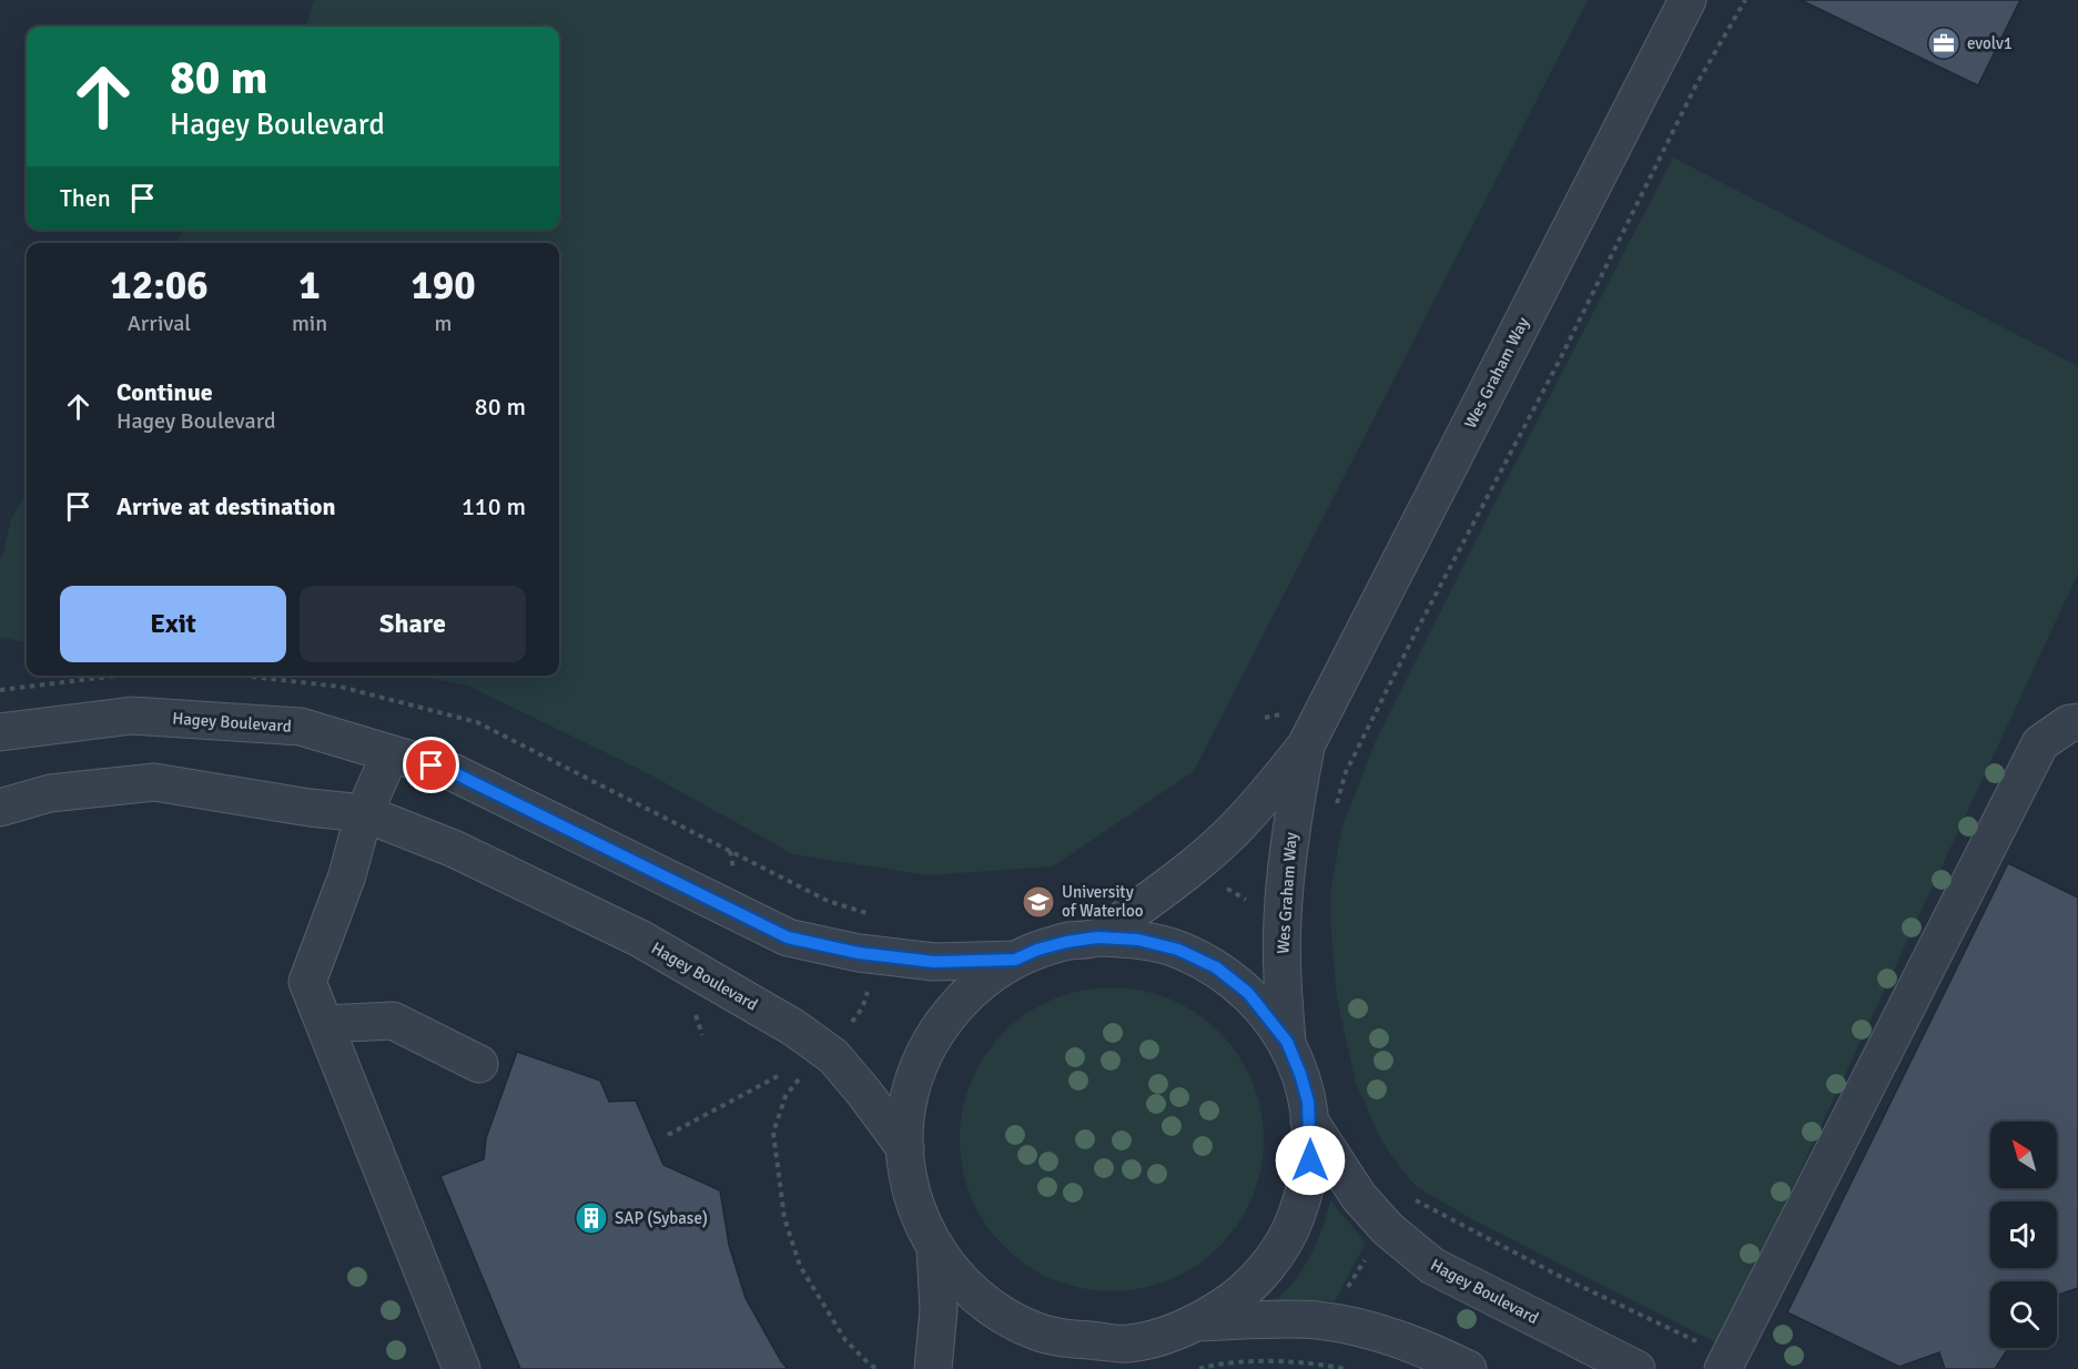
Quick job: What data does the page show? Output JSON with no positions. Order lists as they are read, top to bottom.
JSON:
{
  "streets": {
    "street": ["Wes Graham Way", "Hagey Boulevard"]
  },
  "places": {
    "office": ["evolv1"],
    "school or university": ["University of Waterloo"],
    "building": ["SAP (Sybase)"]
  },
  "north": "top left",
  "page": {
    "turn": ["80 m", "Hagey Boulevard"],
    "then": "Then",
    "eta": [
      "12:06",
      "Arrival",
      "1",
      "min",
      "190",
      "m"
    ],
    "list": [
      {
        "name": "Continue",
        "note": "Hagey Boulevard",
        "value": "80 m"
      },
      {
        "name": "Arrive at destination",
        "value": "110 m"
      }
    ],
    "buttons": ["Exit", "Share"]
  }
}
